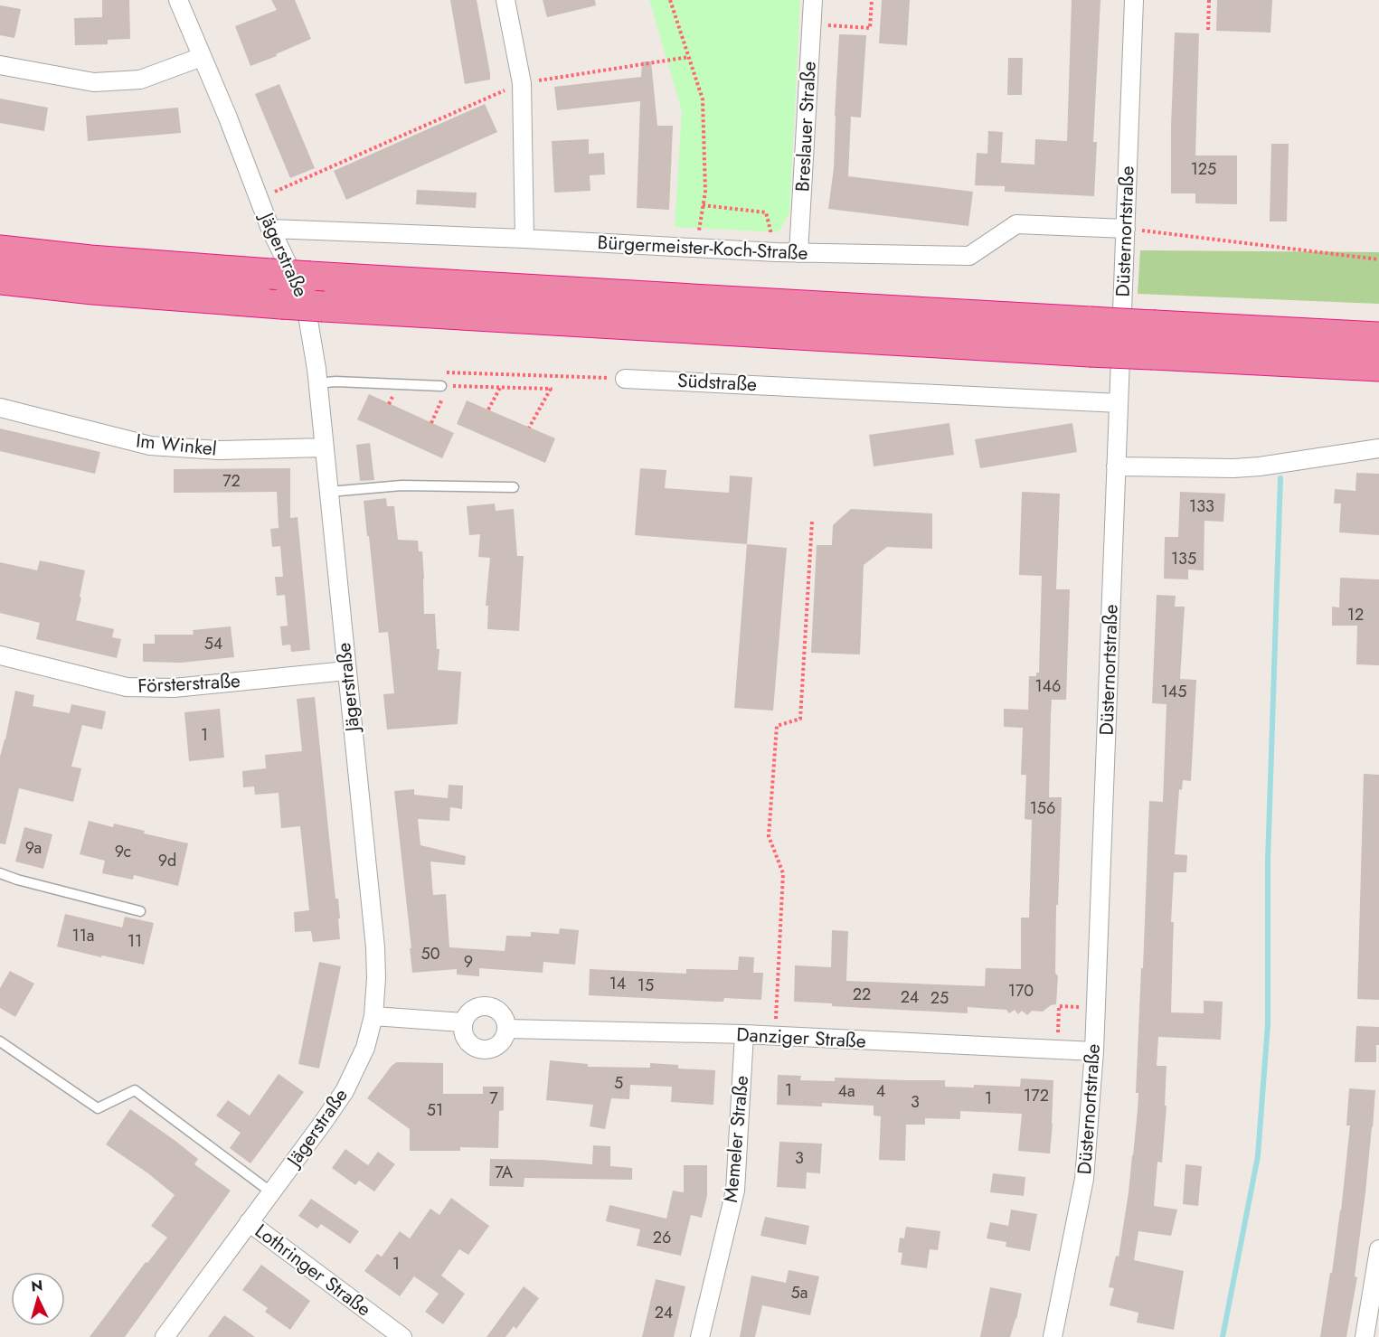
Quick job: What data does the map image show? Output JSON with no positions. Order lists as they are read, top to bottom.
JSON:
{
  "streets": {
    "street": [
      "Breslauer Straße",
      "Düsternortstraße",
      "Bürgermeister-Koch-Straße",
      "Jägerstraße",
      "Südstraße",
      "Im Winkel",
      "Försterstraße",
      "Danziger Straße",
      "Memeler Straße",
      "Lothringer Straße"
    ]
  },
  "crossings": [
    ["Breslauer Straße", "Bürgermeister-Koch-Straße"],
    ["Düsternortstraße", "Bürgermeister-Koch-Straße"],
    ["Düsternortstraße", "Südstraße"],
    ["Düsternortstraße", "Danziger Straße"],
    ["Bürgermeister-Koch-Straße", "Jägerstraße"],
    ["Jägerstraße", "Im Winkel"],
    ["Jägerstraße", "Försterstraße"],
    ["Jägerstraße", "Lothringer Straße"],
    ["Danziger Straße", "Memeler Straße"]
  ],
  "house_numbers": [
    "125",
    "72",
    "133",
    "135",
    "12",
    "54",
    "146",
    "145",
    "1",
    "156",
    "9a",
    "9c",
    "9d",
    "11a",
    "11",
    "50",
    "9",
    "14",
    "15",
    "170",
    "22",
    "24",
    "25",
    "5",
    "1",
    "4a",
    "4",
    "172",
    "7",
    "1",
    "3",
    "51",
    "3",
    "7A",
    "26",
    "1",
    "5a",
    "24"
  ],
  "north": "top"
}
